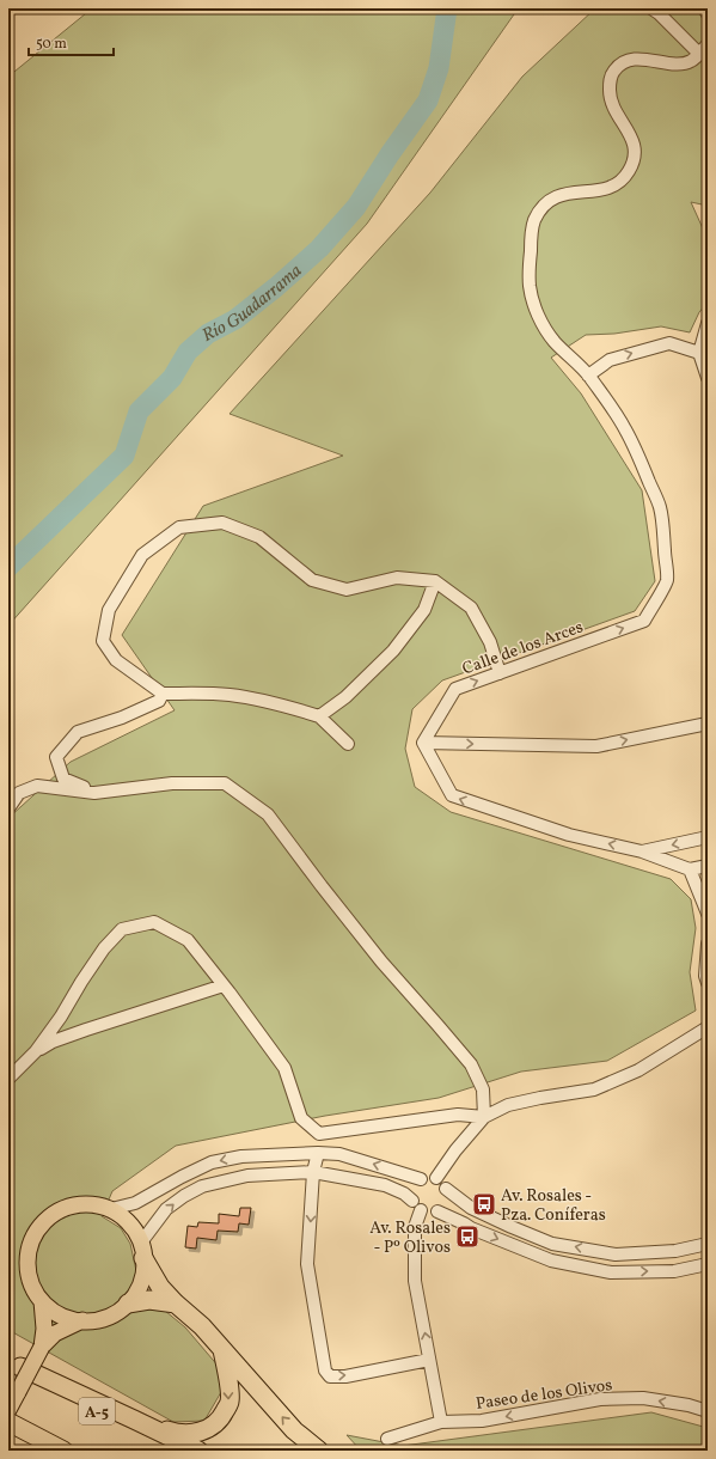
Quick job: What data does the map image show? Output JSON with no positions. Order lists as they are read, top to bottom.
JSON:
{
  "streets": {
    "highway": ["A-5"],
    "street": ["Calle de los Arces", "Paseo de los Olivos"]
  },
  "one_way": ["Paseo de los Olivos"],
  "water": ["Río Guadarrama"],
  "places": {
    "bus stop": ["Av. Rosales - Pza. Coníferas", "Av. Rosales - Pº Olivos"]
  },
  "scale_bar": "50 m"
}
